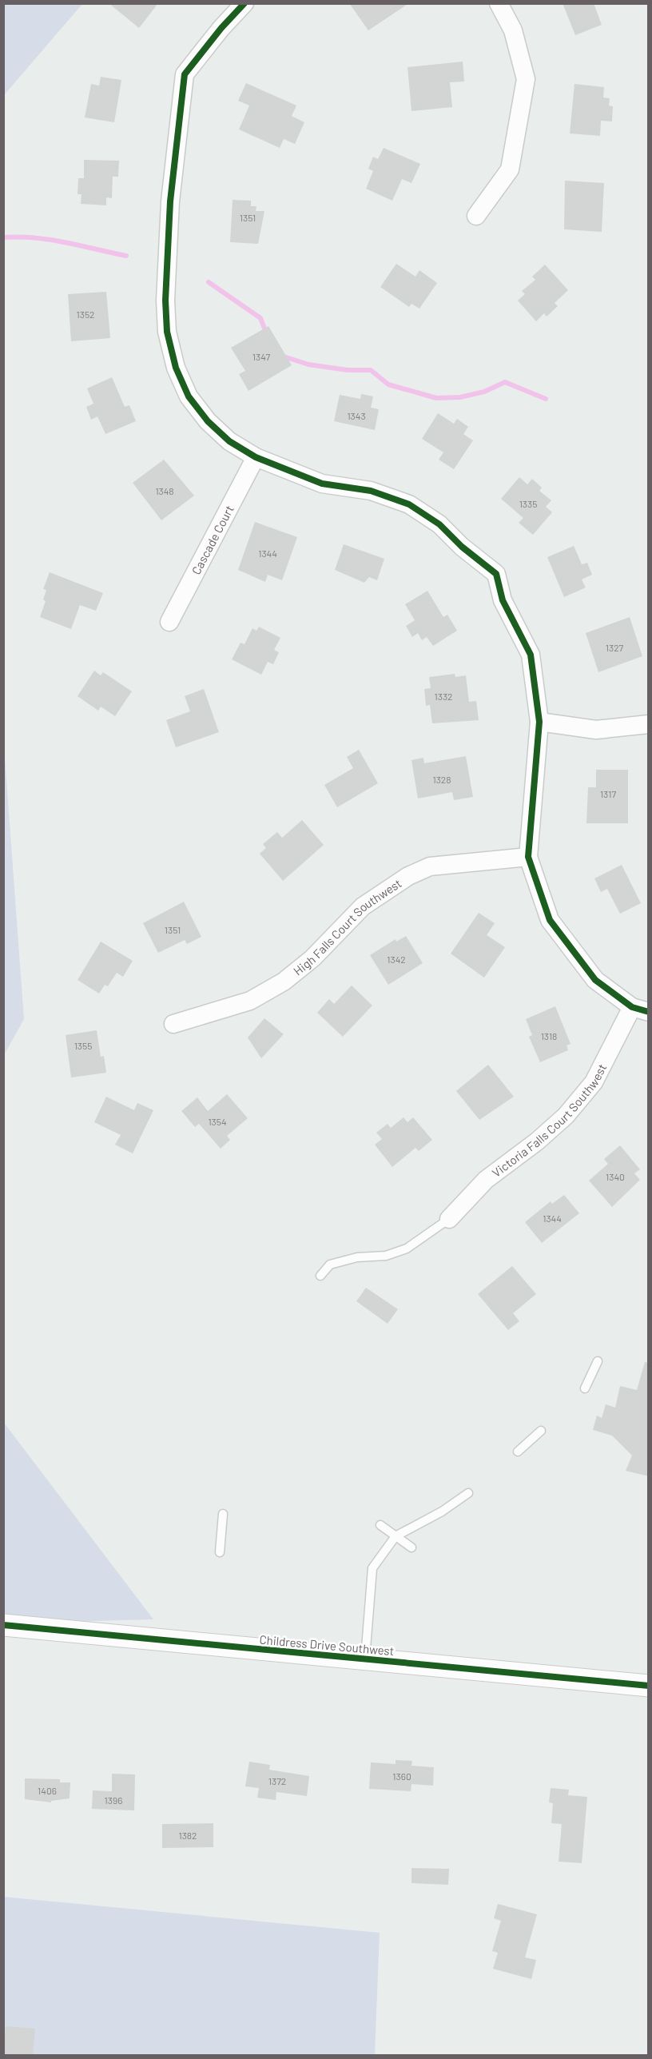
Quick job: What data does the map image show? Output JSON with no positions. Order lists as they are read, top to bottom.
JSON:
{
  "streets": {
    "street": [
      "Cascade Court",
      "High Falls Court Southwest",
      "Victoria Falls Court Southwest",
      "Childress Drive Southwest"
    ]
  },
  "house_numbers": [
    "1351",
    "1352",
    "1347",
    "1343",
    "1348",
    "1335",
    "1344",
    "1327",
    "1332",
    "1328",
    "1317",
    "1351",
    "1342",
    "1318",
    "1355",
    "1354",
    "1340",
    "1344",
    "1360",
    "1372",
    "1406",
    "1396",
    "1382"
  ]
}
